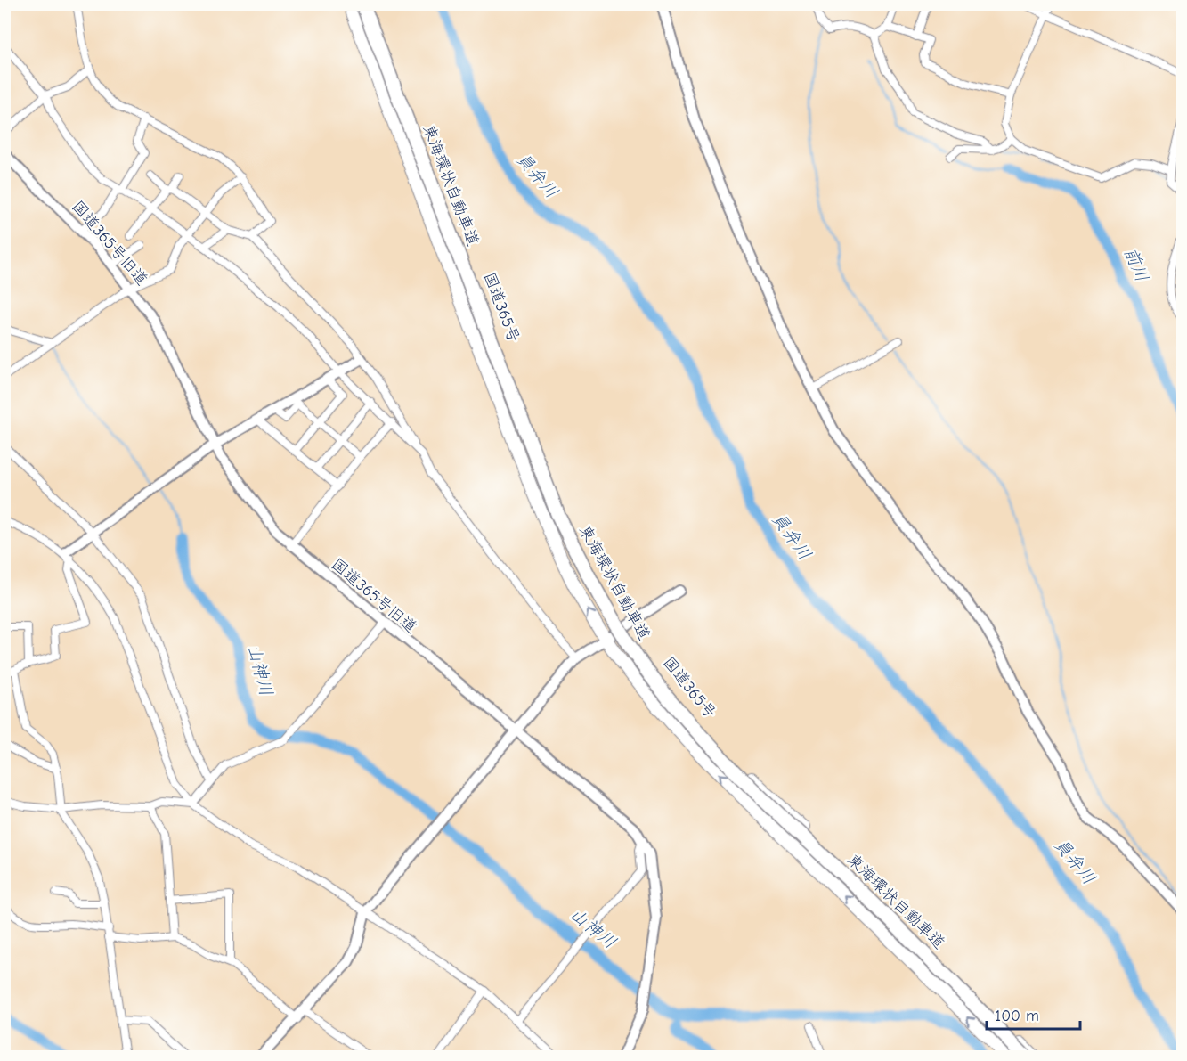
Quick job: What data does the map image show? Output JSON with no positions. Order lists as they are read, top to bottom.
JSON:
{
  "streets": {
    "highway": ["東海環状自動車道", "国道365号"],
    "street": ["国道365号旧道"]
  },
  "water": ["員弁川", "前川", "山神川"],
  "scale_bar": "100 m"
}
